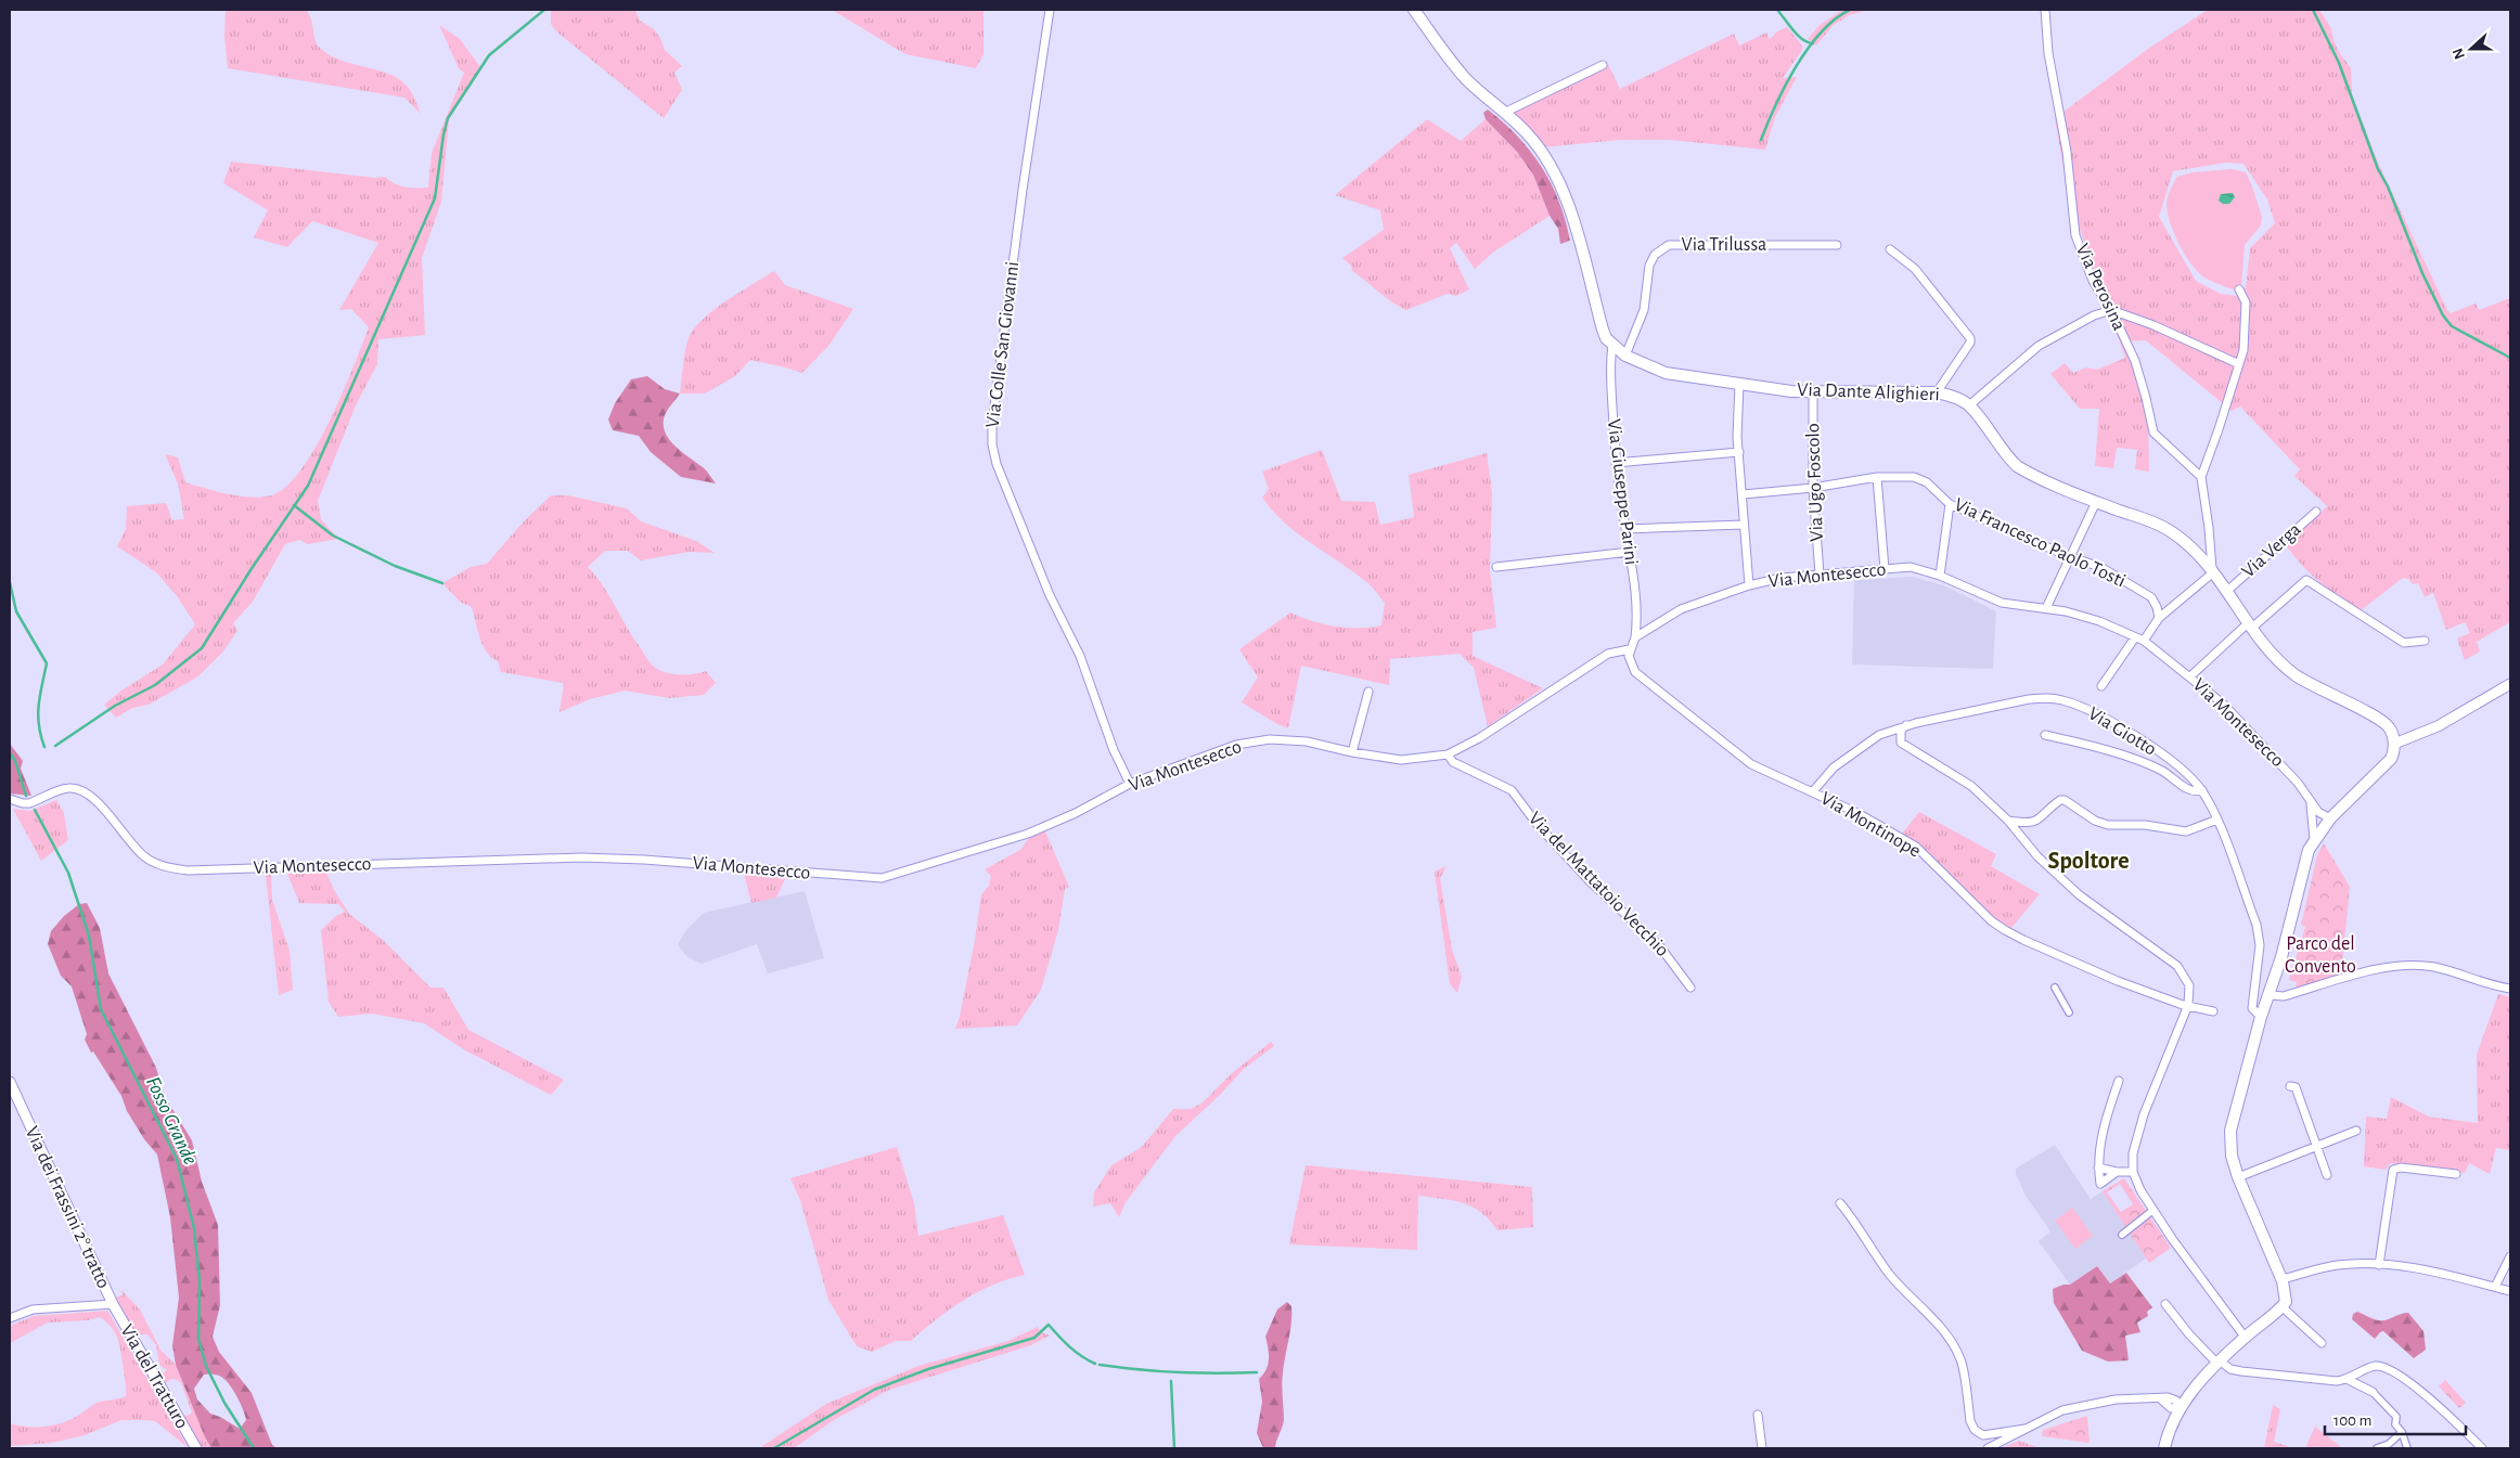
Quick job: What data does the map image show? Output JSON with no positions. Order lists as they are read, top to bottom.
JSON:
{
  "streets": {
    "main road": ["Via Dante Alighieri"],
    "street": [
      "Via Trilussa",
      "Via Perosina",
      "Via Colle San Giovanni",
      "Via Ugo Foscolo",
      "Via Giuseppe Parini",
      "Via Francesco Paolo Tosti",
      "Via Verga",
      "Via Montesecco",
      "Via Giotto",
      "Via Montinope",
      "Via del Mattatoio Vecchio",
      "Via dei Frassini 2° tratto",
      "Via del Tratturo"
    ]
  },
  "crossings": [
    ["Via Trilussa", "Via Dante Alighieri"],
    ["Via Colle San Giovanni", "Via Montesecco"],
    ["Via Dante Alighieri", "Via Ugo Foscolo"],
    ["Via Dante Alighieri", "Via Giuseppe Parini"],
    ["Via Dante Alighieri", "Via Verga"],
    ["Via Ugo Foscolo", "Via Francesco Paolo Tosti"],
    ["Via Ugo Foscolo", "Via Montesecco"],
    ["Via Giuseppe Parini", "Via Montesecco"],
    ["Via Montesecco", "Via Montinope"],
    ["Via Montesecco", "Via del Mattatoio Vecchio"],
    ["Via Giotto", "Via Montinope"],
    ["Via dei Frassini 2° tratto", "Via del Tratturo"]
  ],
  "districts": ["Spoltore"],
  "water": ["Fosso Grande"],
  "parks": ["Parco del Convento"],
  "scale_bar": "100 m",
  "north": "left"
}
